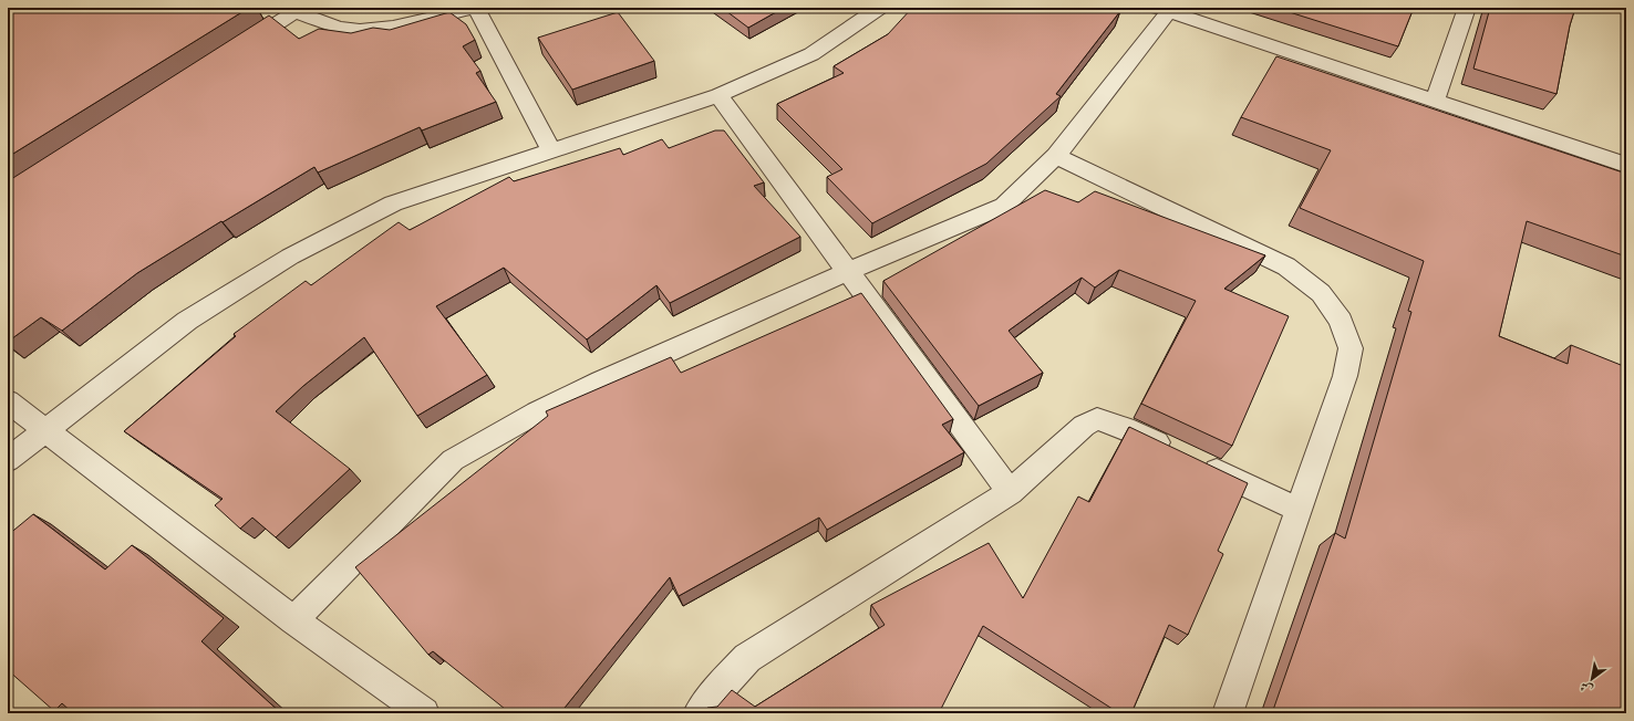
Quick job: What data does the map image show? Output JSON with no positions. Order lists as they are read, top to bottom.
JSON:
{
  "north": "bottom left"
}
